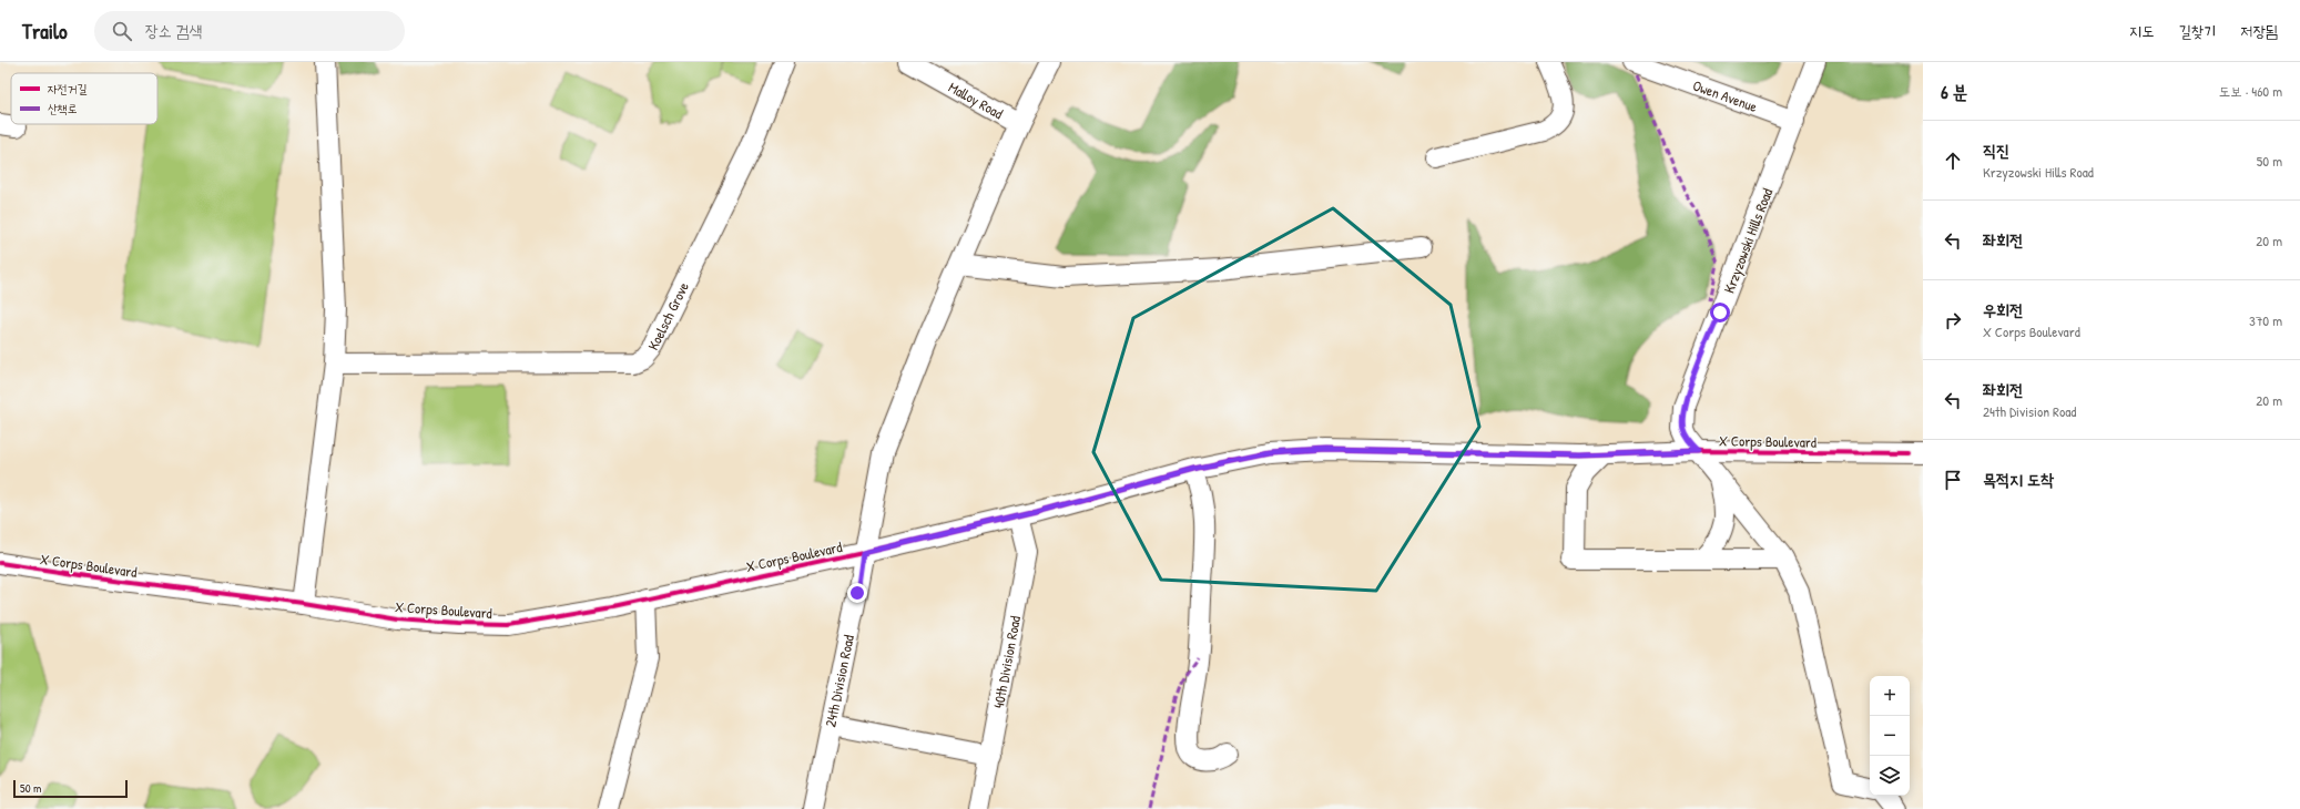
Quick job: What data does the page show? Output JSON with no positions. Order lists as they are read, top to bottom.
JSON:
{
  "streets": {
    "street": [
      "Owen Avenue",
      "Malloy Road",
      "Krzyzowski Hills Road",
      "Koelsch Grove",
      "X Corps Boulevard",
      "40th Division Road",
      "24th Division Road"
    ]
  },
  "crossings": [
    ["Owen Avenue", "Krzyzowski Hills Road"],
    ["Malloy Road", "24th Division Road"],
    ["Krzyzowski Hills Road", "X Corps Boulevard"],
    ["X Corps Boulevard", "40th Division Road"],
    ["X Corps Boulevard", "24th Division Road"]
  ],
  "legend": ["자전거길", "산책로"],
  "scale_bar": "50 m",
  "page": {
    "header": "Trailo",
    "search": "장소 검색",
    "nav": ["지도", "길찾기", "저장됨"],
    "heading": ["6 분", "도보 · 460 m"],
    "list": [
      ["직진", "Krzyzowski Hills Road", "50 m"],
      ["좌회전", "20 m"],
      ["우회전", "X Corps Boulevard", "370 m"],
      ["좌회전", "24th Division Road", "20 m"],
      "목적지 도착"
    ],
    "map_buttons": ["+", "−"],
    "scale": "50 m"
  }
}
